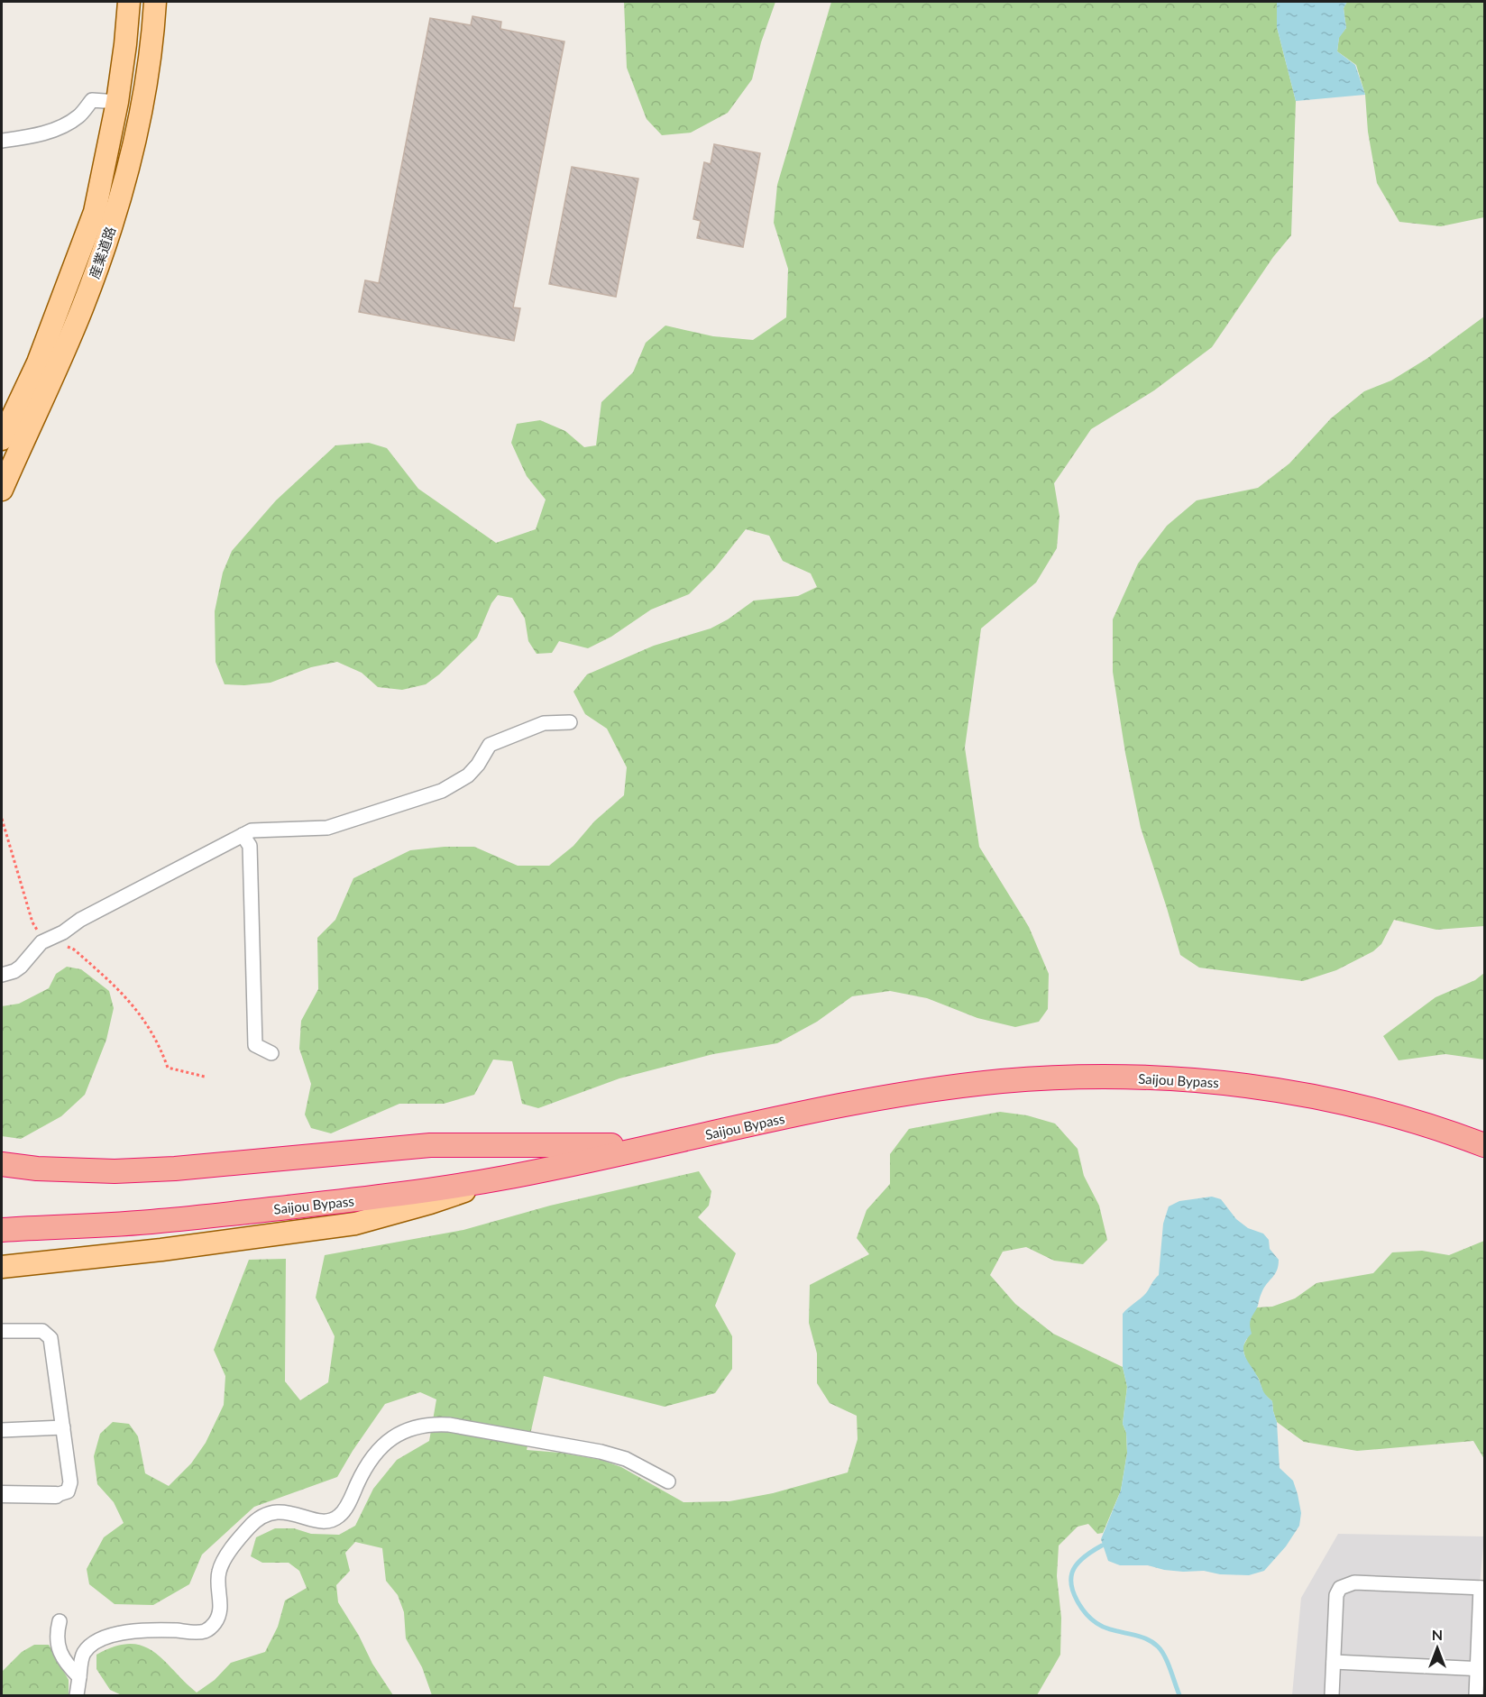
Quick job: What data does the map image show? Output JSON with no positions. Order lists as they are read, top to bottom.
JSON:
{
  "streets": {
    "highway": ["Saijou Bypass"],
    "main road": ["産業道路"]
  },
  "north": "top"
}
